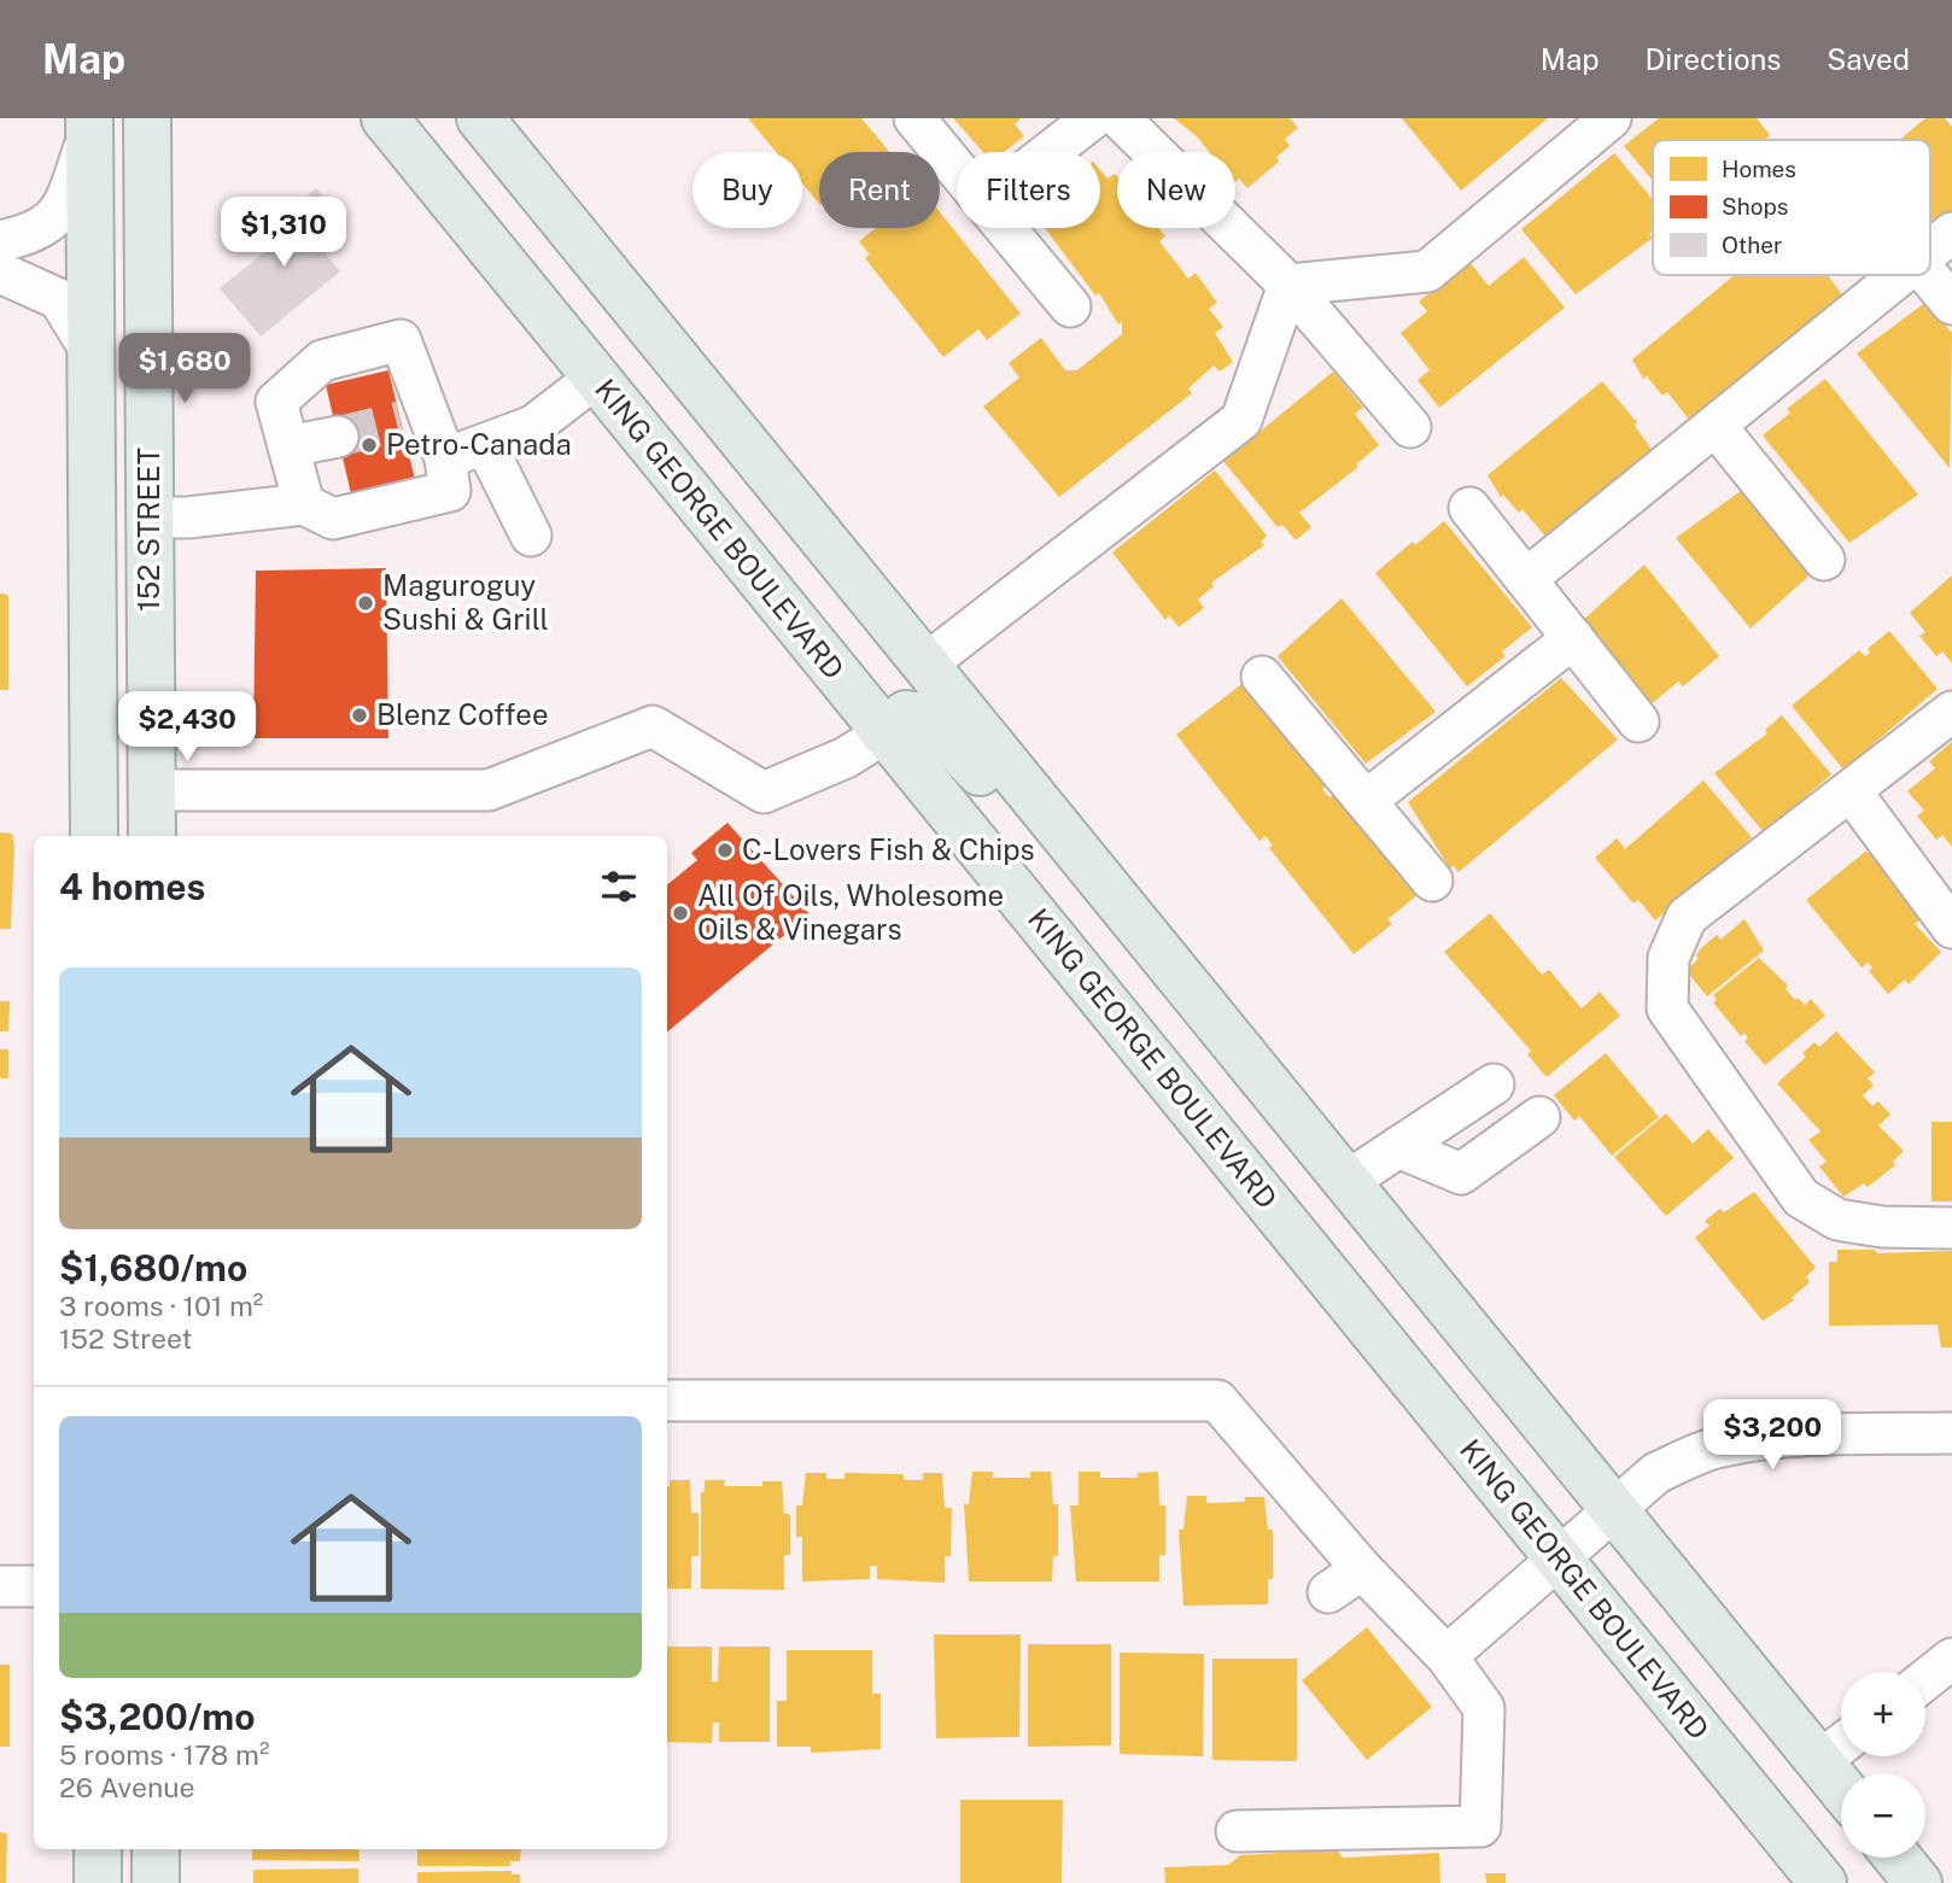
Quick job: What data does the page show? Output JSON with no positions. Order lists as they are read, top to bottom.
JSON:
{
  "streets": {
    "main road": ["152 STREET", "KING GEORGE BOULEVARD"]
  },
  "places": [
    "Petro-Canada",
    "Maguroguy Sushi & Grill",
    "Blenz Coffee",
    "C-Lovers Fish & Chips",
    "All Of Oils, Wholesome Oils & Vinegars"
  ],
  "legend": ["Homes", "Shops", "Other"],
  "page": {
    "header": "Map",
    "nav": ["Map", "Directions", "Saved"],
    "chip": [
      "Buy",
      "Rent",
      "Filters",
      "New"
    ],
    "price": [
      "$1,310",
      "$1,680",
      "$2,430",
      "$3,200"
    ],
    "heading": "4 homes",
    "list": [
      {
        "name": "$1,680/mo",
        "note": "3 rooms · 101 m² · 152 Street"
      },
      {
        "name": "$3,200/mo",
        "note": "5 rooms · 178 m² · 26 Avenue"
      }
    ],
    "map_buttons": ["+", "−"]
  }
}
